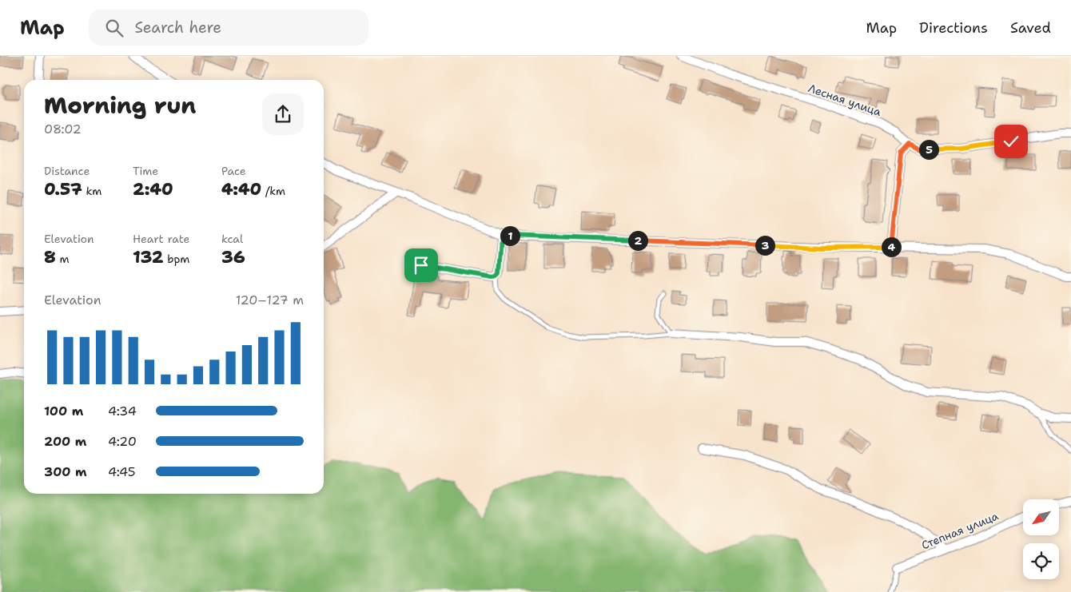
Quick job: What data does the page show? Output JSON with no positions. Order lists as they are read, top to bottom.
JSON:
{
  "streets": {
    "street": ["Лесная улица", "Степная улица"]
  },
  "north": "bottom left",
  "page": {
    "header": "Map",
    "search": "Search here",
    "nav": ["Map", "Directions", "Saved"],
    "heading": ["Morning run", "08:02"],
    "pins": [
      "5",
      "1",
      "2",
      "3",
      "4"
    ],
    "stats": [
      ["Distance", "0.57 km"],
      ["Time", "2:40"],
      ["Pace", "4:40 /km"],
      ["Elevation", "8 m"],
      ["Heart rate", "132 bpm"],
      ["kcal", "36"]
    ],
    "chart": ["Elevation", "120–127 m"],
    "list": [
      {
        "name": "100 m",
        "note": "4:34"
      },
      {
        "name": "200 m",
        "note": "4:20"
      },
      {
        "name": "300 m",
        "note": "4:45"
      }
    ]
  }
}
